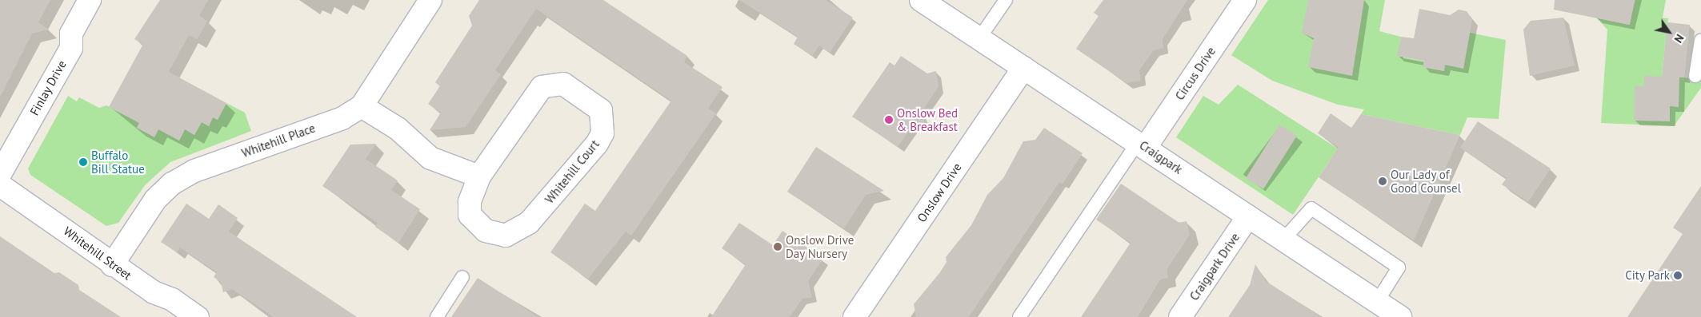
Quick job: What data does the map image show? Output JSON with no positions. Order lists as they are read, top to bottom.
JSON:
{
  "streets": {
    "street": [
      "Circus Drive",
      "Finlay Drive",
      "Whitehill Place",
      "Craigpark",
      "Whitehill Court",
      "Onslow Drive",
      "Whitehill Street",
      "Craigpark Drive"
    ]
  },
  "crossings": [
    ["Circus Drive", "Craigpark"],
    ["Whitehill Place", "Whitehill Street"],
    ["Craigpark", "Onslow Drive"],
    ["Craigpark", "Craigpark Drive"]
  ],
  "places": [
    "Onslow Bed & Breakfast",
    "Buffalo Bill Statue",
    "Our Lady of Good Counsel",
    "Onslow Drive Day Nursery",
    "City Park"
  ],
  "north": "bottom right"
}
